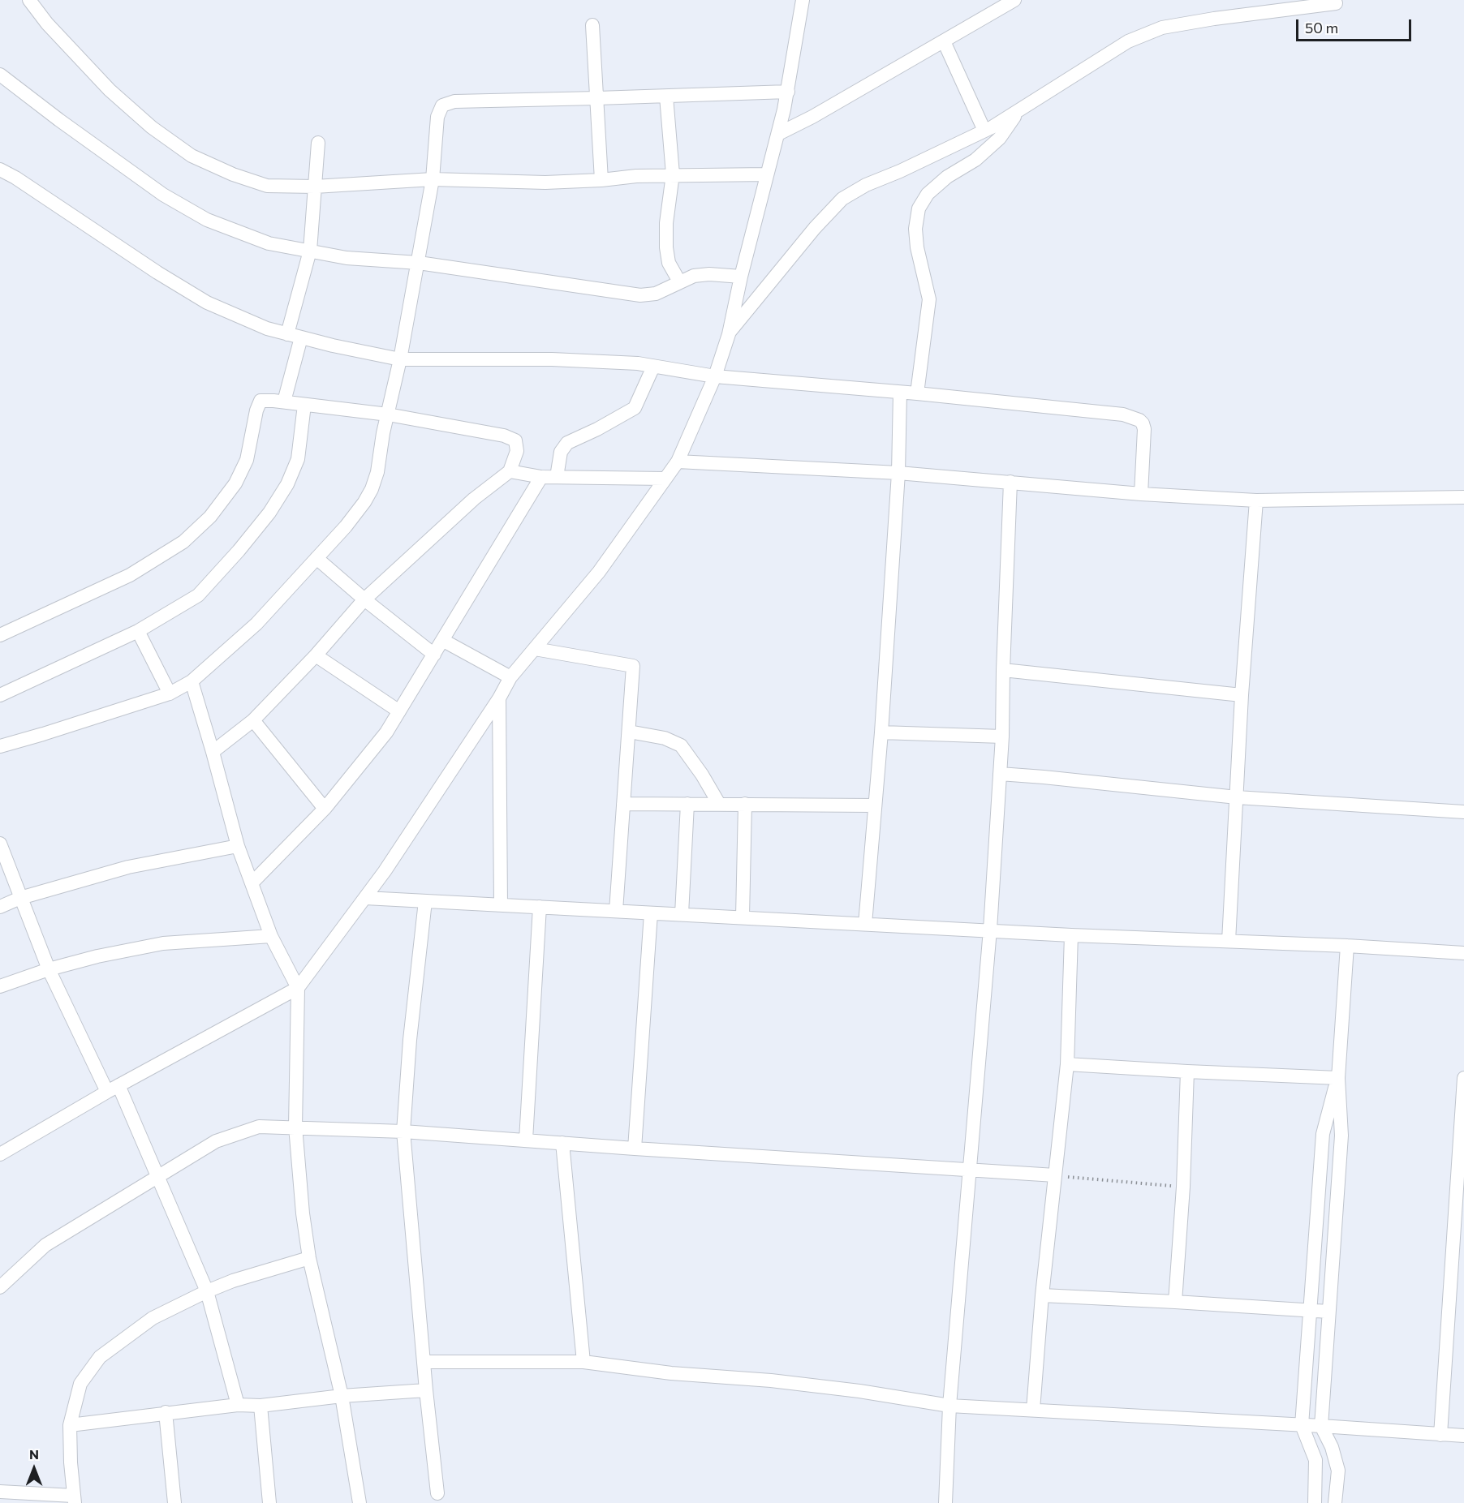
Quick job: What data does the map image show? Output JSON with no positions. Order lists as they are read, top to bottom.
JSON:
{
  "scale_bar": "50 m",
  "north": "top"
}
